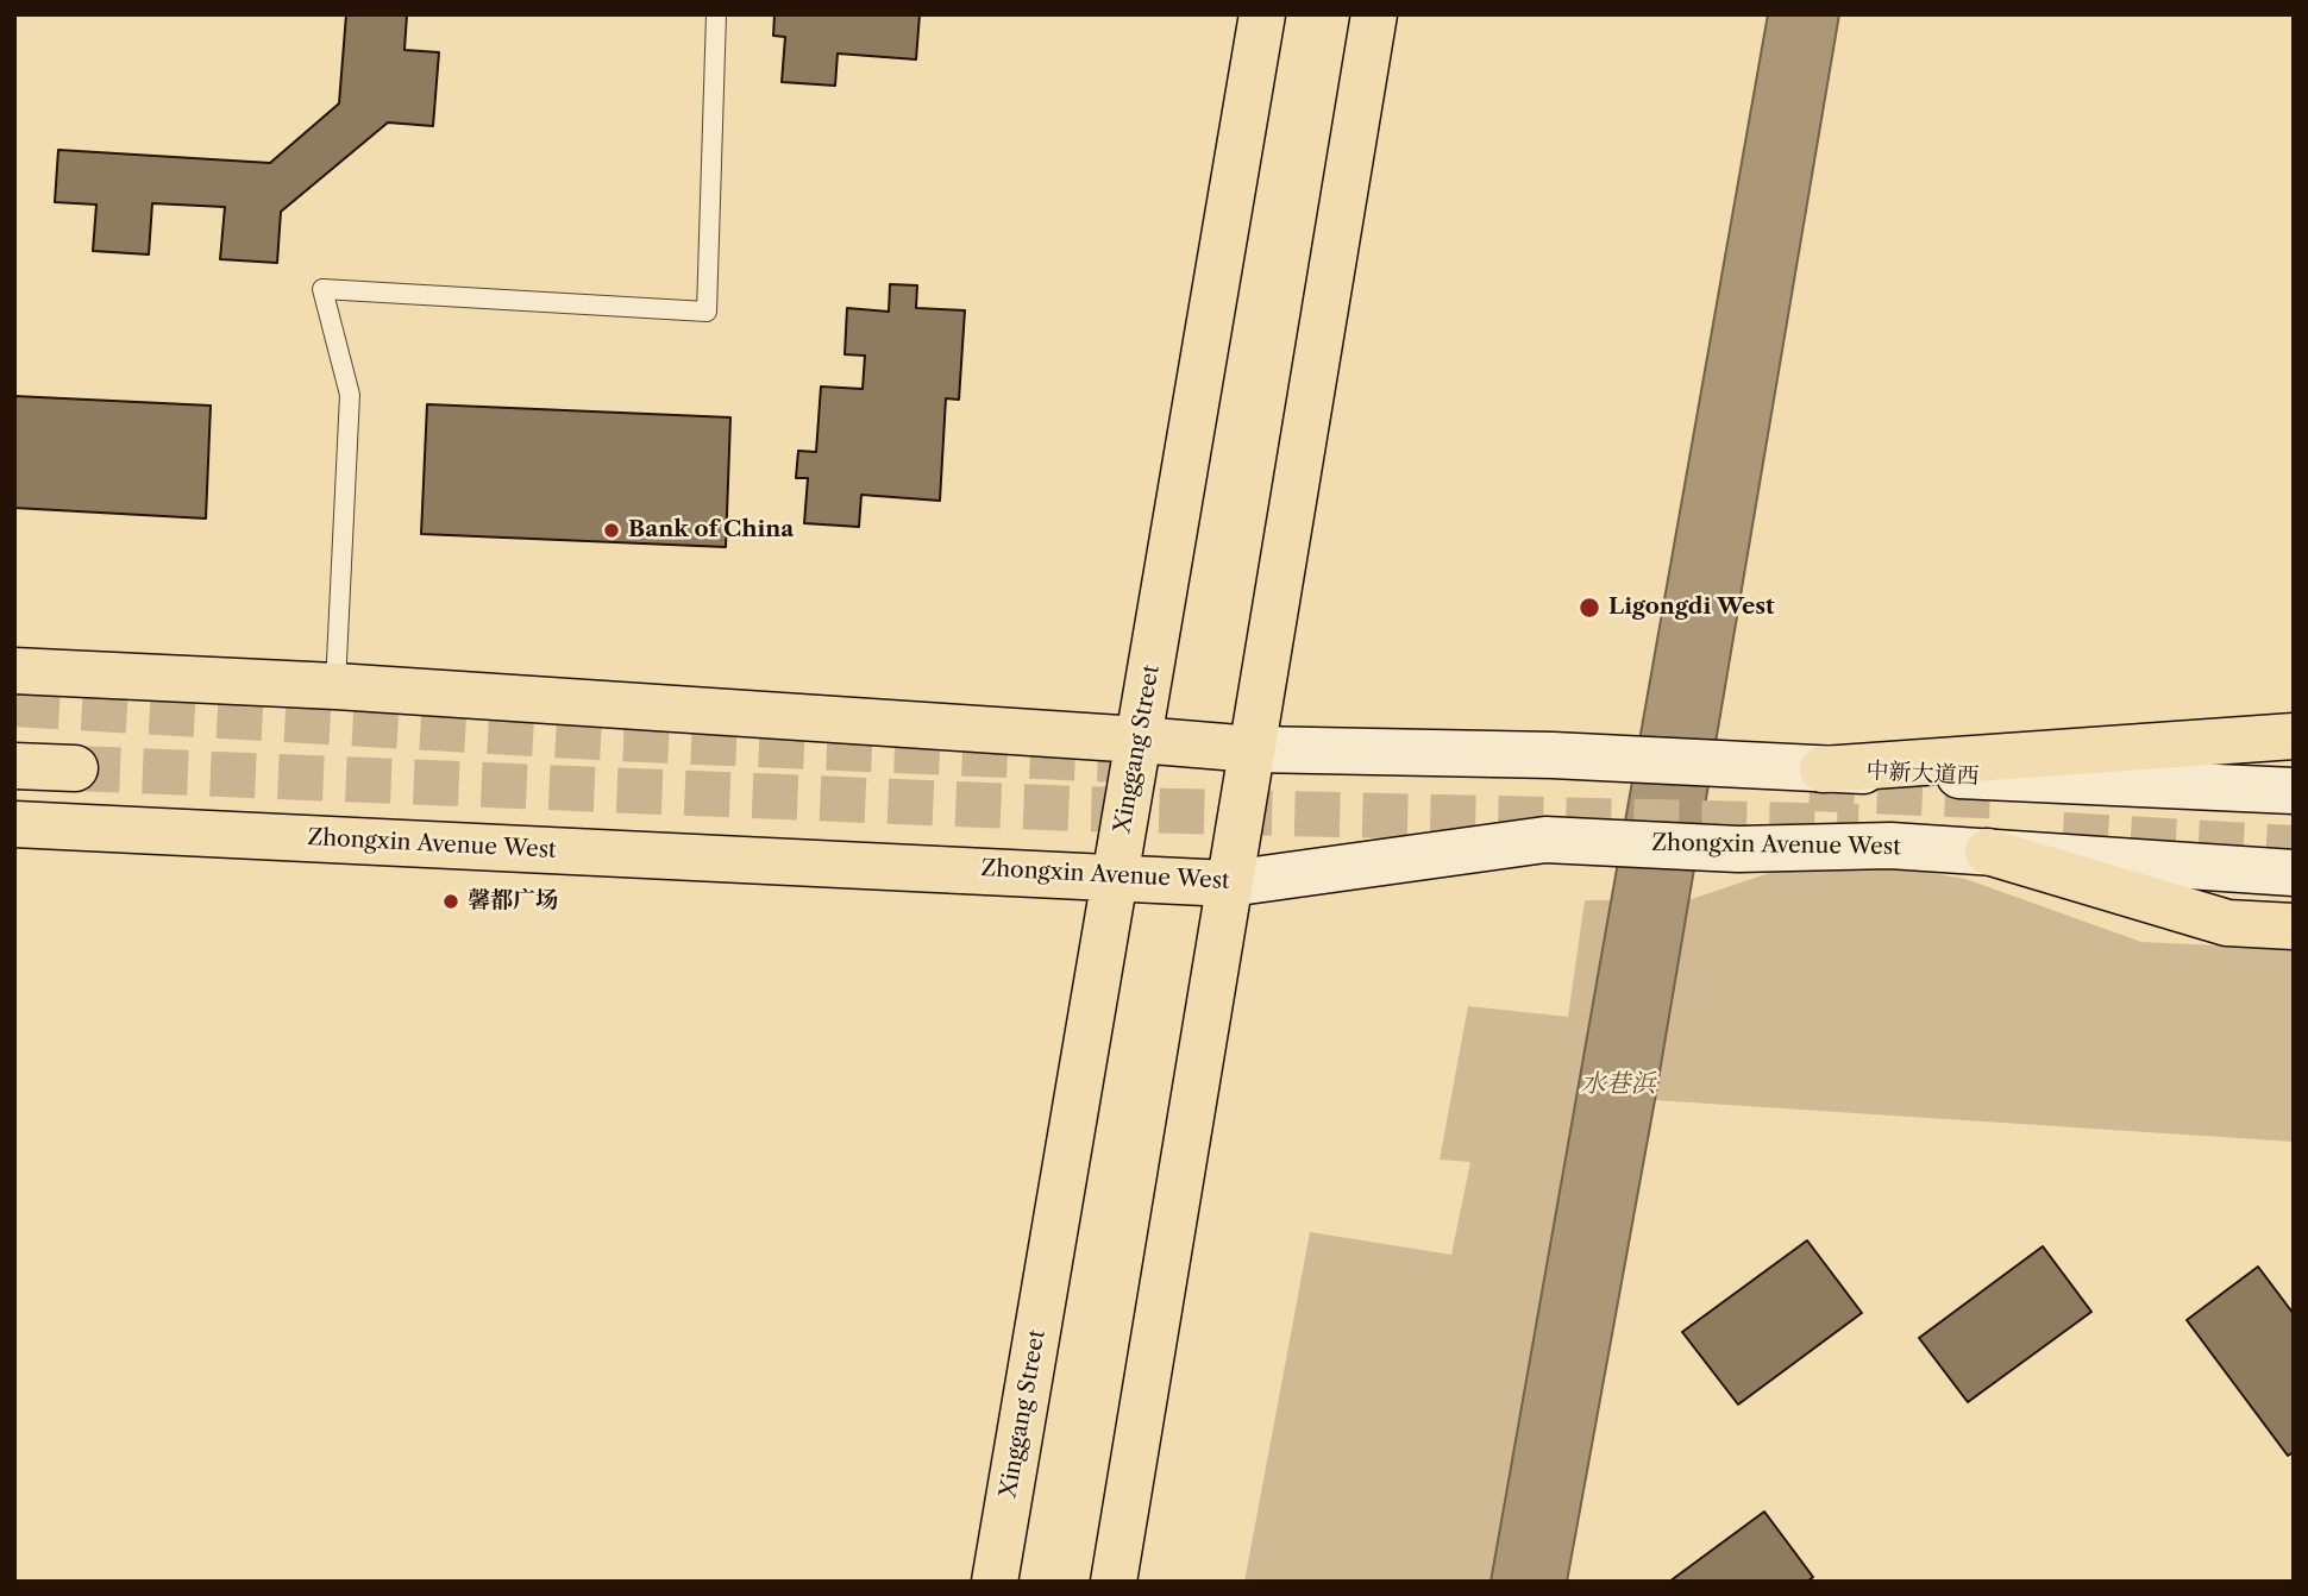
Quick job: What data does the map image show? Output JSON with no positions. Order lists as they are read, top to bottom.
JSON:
{
  "streets": {
    "main road": ["Xinggang Street", "Zhongxin Avenue West"],
    "street": ["中新大道西"]
  },
  "crossings": [
    ["Xinggang Street", "Zhongxin Avenue West"]
  ],
  "water": ["水巷浜"],
  "places": ["Bank of China", "Ligongdi West", "馨都广场"]
}
